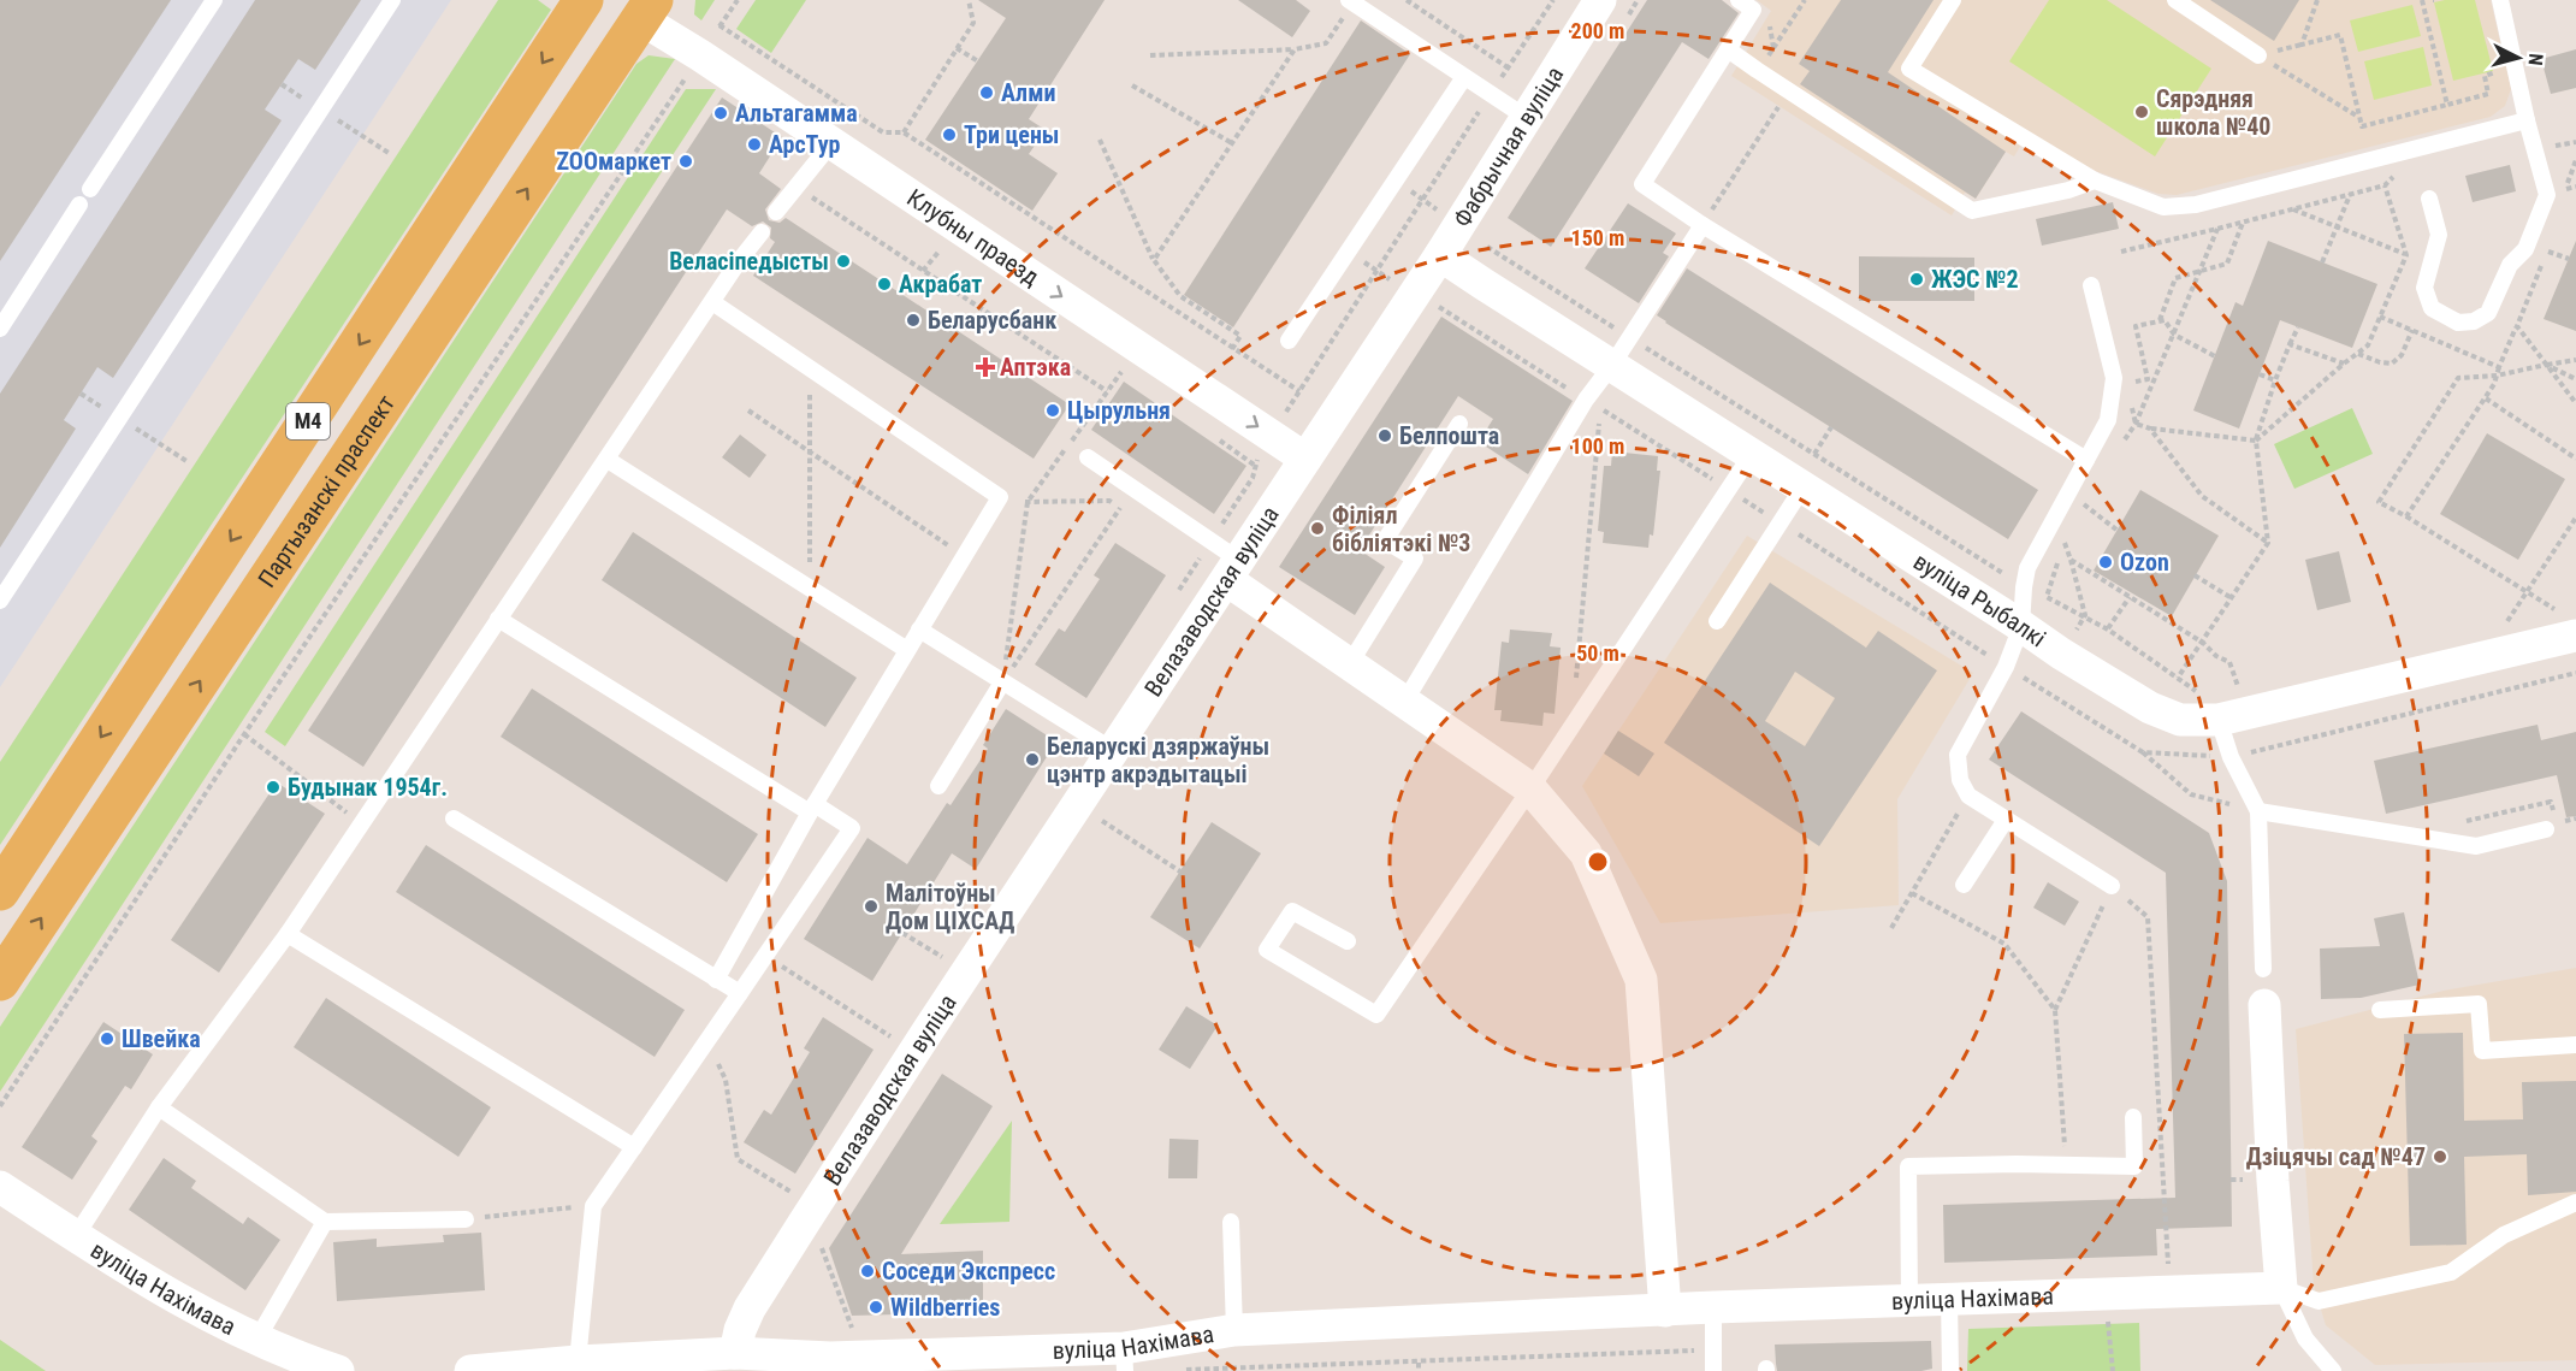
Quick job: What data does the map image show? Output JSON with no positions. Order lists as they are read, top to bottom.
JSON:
{
  "streets": {
    "main road": ["М4", "Партызанскі праспект"],
    "street": [
      "Фабрычная вуліца",
      "Клубны праезд",
      "вуліца Рыбалкі",
      "Велазаводская вуліца",
      "вуліца Нахімава"
    ]
  },
  "crossings": [
    ["Фабрычная вуліца", "вуліца Рыбалкі"],
    ["Фабрычная вуліца", "Велазаводская вуліца"],
    ["Клубны праезд", "Партызанскі праспект"],
    ["Клубны праезд", "Велазаводская вуліца"],
    ["вуліца Рыбалкі", "Велазаводская вуліца"],
    ["Велазаводская вуліца", "вуліца Нахімава"]
  ],
  "one_way": ["Клубны праезд"],
  "places": {
    "other": [
      "Алми",
      "Сярэдняя школа №40",
      "Альтагамма",
      "Три цены",
      "АрсТур",
      "ZOOмаркет",
      "Веласіпедысты",
      "ЖЭС №2",
      "Акрабат",
      "Беларусбанк",
      "Цырульня",
      "Белпошта",
      "Філіял бібліятэкі №3",
      "Ozon",
      "Беларускі дзяржаўны цэнтр акрэдытацыі",
      "Будынак 1954г.",
      "Малітоўны Дом ЦІХСАД",
      "Швейка",
      "Дзіцячы сад №47",
      "Соседи Экспресс",
      "Wildberries"
    ],
    "health": ["Аптэка"]
  },
  "north": "right",
  "rings": [
    "200 m",
    "150 m",
    "100 m",
    "50 m"
  ]
}
